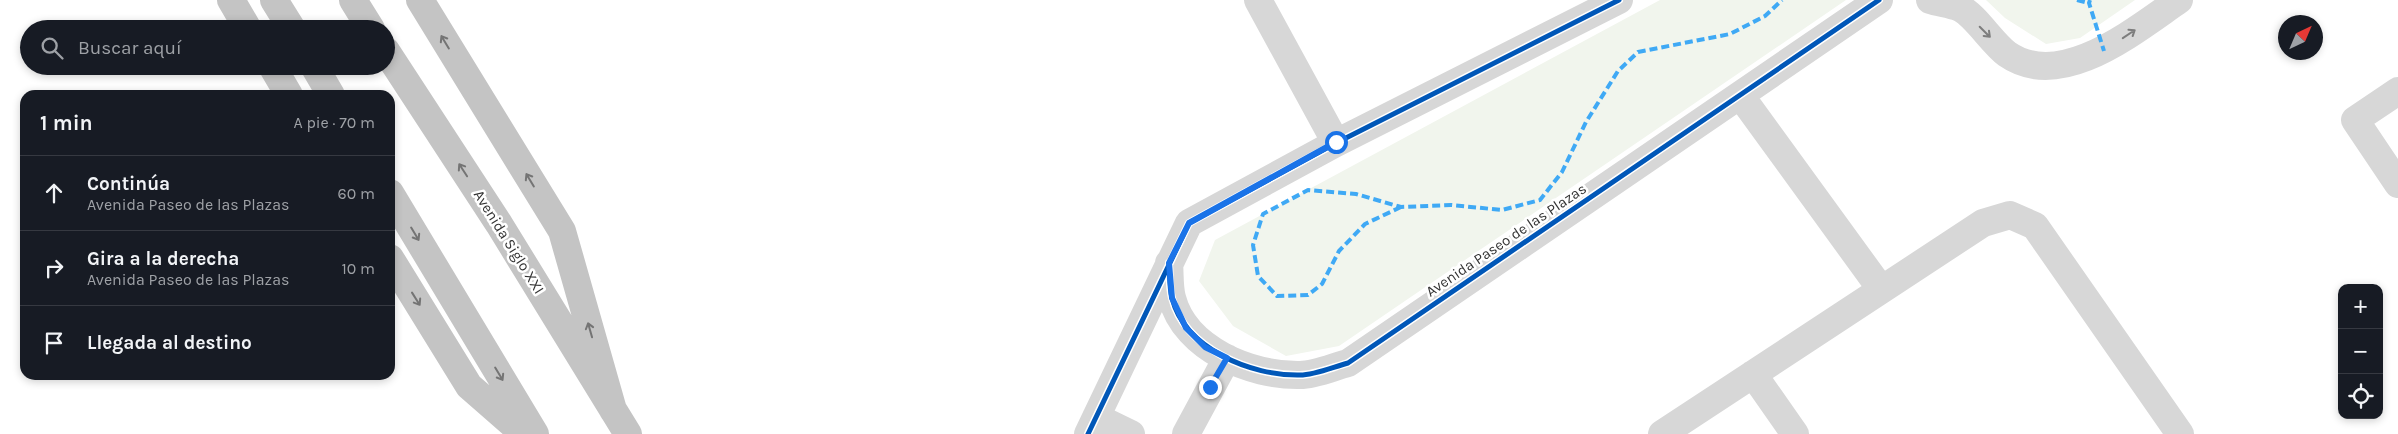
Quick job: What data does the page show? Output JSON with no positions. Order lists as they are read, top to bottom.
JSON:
{
  "streets": {
    "highway": ["Avenida Siglo XXI"],
    "street": ["Avenida Paseo de las Plazas"]
  },
  "north": "top right",
  "page": {
    "search": "Buscar aquí",
    "heading": ["1 min", "A pie · 70 m"],
    "list": [
      ["Continúa", "Avenida Paseo de las Plazas", "60 m"],
      ["Gira a la derecha", "Avenida Paseo de las Plazas", "10 m"],
      "Llegada al destino"
    ],
    "map_buttons": ["+", "−"]
  }
}
